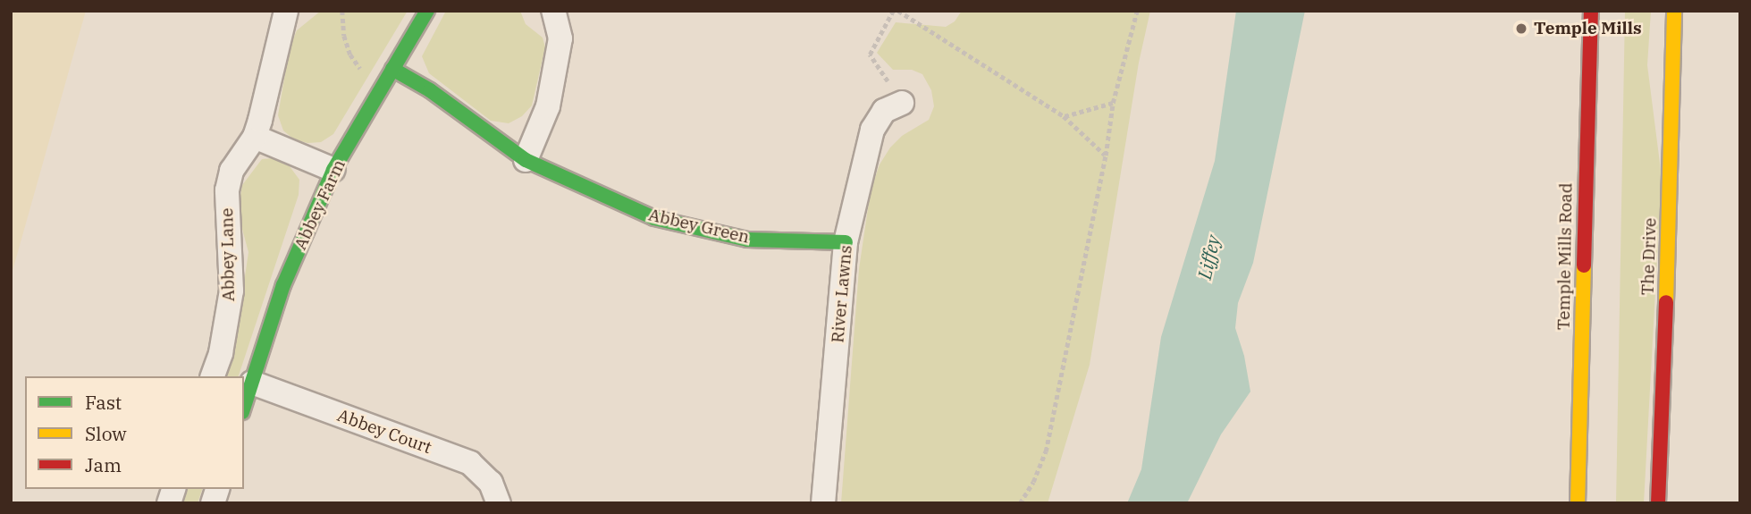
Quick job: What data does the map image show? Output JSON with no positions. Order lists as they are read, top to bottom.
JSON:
{
  "streets": {
    "street": [
      "Abbey Farm",
      "Abbey Green",
      "Abbey Lane",
      "Temple Mills Road",
      "The Drive",
      "River Lawns",
      "Abbey Court"
    ]
  },
  "crossings": [
    ["Abbey Farm", "Abbey Green"],
    ["Abbey Farm", "Abbey Court"],
    ["Abbey Green", "River Lawns"]
  ],
  "water": ["Liffey"],
  "places": ["Temple Mills"],
  "legend": ["Fast", "Slow", "Jam"]
}
